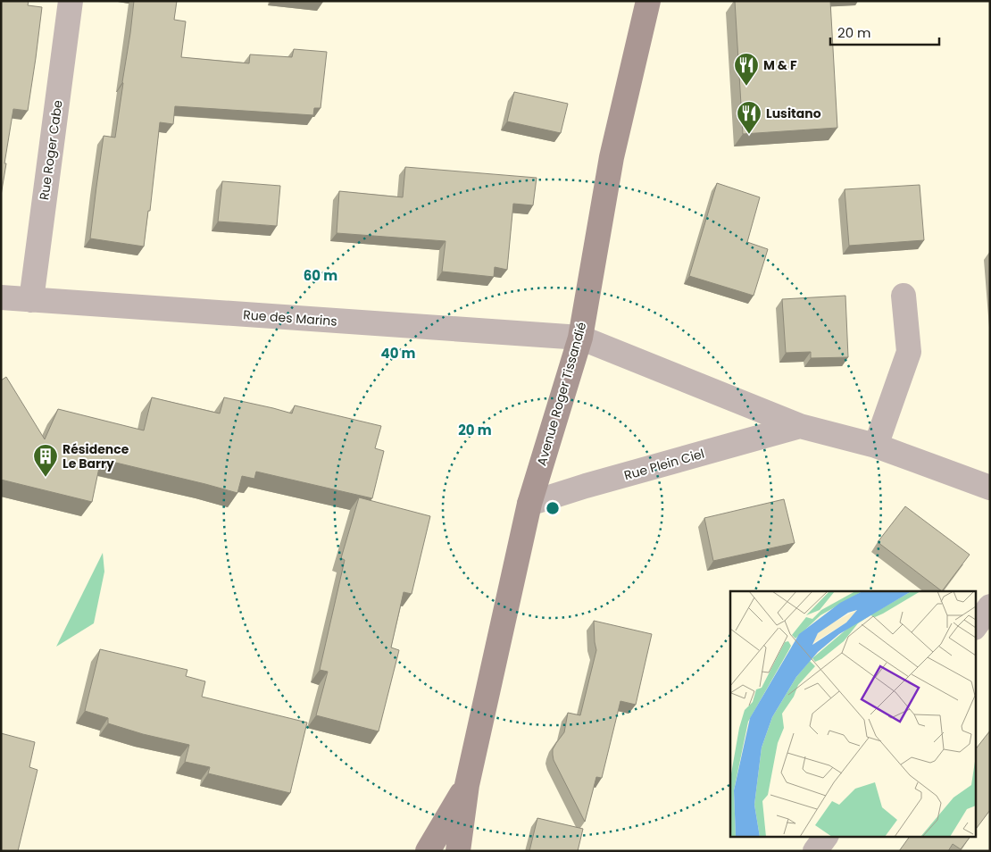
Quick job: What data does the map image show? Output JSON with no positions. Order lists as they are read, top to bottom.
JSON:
{
  "streets": {
    "main road": ["Avenue Roger Tissandié"],
    "street": ["Rue Roger Cabe", "Rue des Marins", "Rue Plein Ciel"]
  },
  "crossings": [
    ["Rue Roger Cabe", "Rue des Marins"],
    ["Rue des Marins", "Avenue Roger Tissandié"],
    ["Avenue Roger Tissandié", "Rue Plein Ciel"]
  ],
  "places": {
    "restaurant": ["M & F", "Lusitano"],
    "building": ["Résidence Le Barry"]
  },
  "scale_bar": "20 m",
  "rings": ["60 m", "40 m", "20 m"]
}
